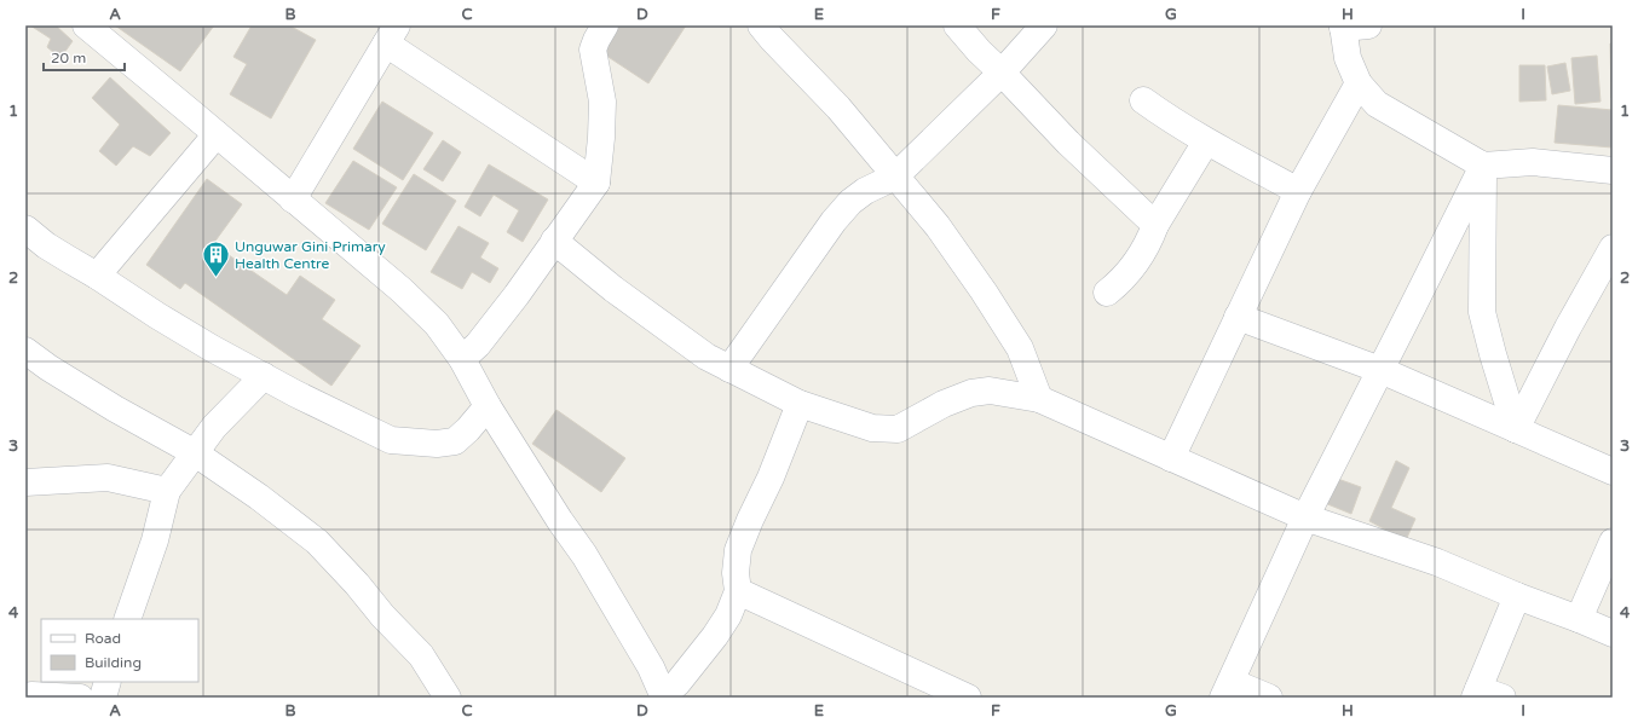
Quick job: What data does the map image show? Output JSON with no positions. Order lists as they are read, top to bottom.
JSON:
{
  "places": {
    "building": ["Unguwar Gini Primary Health Centre"]
  },
  "legend": ["Road", "Building"],
  "scale_bar": "20 m",
  "grid": {
    "columns": [
      "A",
      "B",
      "C",
      "D",
      "E",
      "F",
      "G",
      "H",
      "I"
    ],
    "rows": [
      "1",
      "2",
      "3",
      "4"
    ]
  }
}
